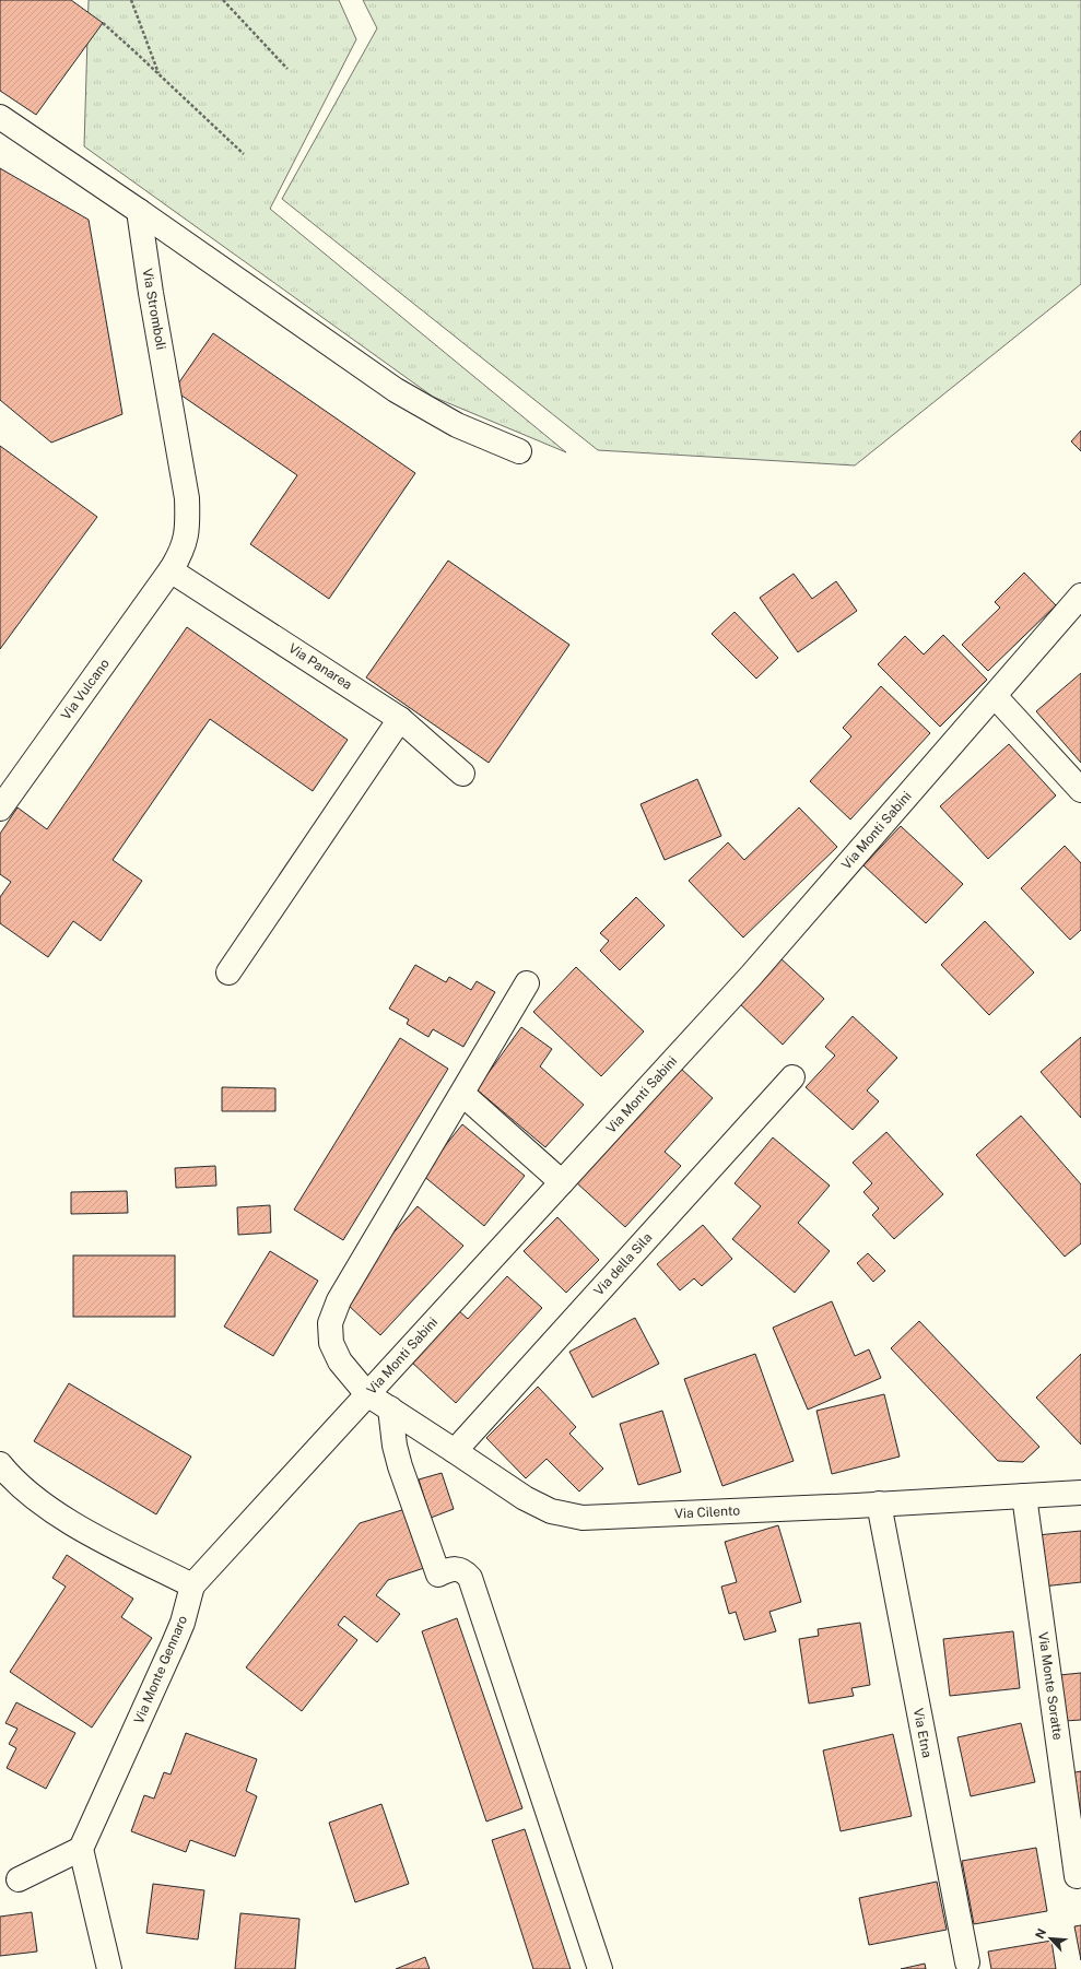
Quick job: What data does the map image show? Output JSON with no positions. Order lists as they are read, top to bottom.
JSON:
{
  "streets": {
    "street": [
      "Via Stromboli",
      "Via Panarea",
      "Via Vulcano",
      "Via Monti Sabini",
      "Via della Sila",
      "Via Cilento",
      "Via Monte Gennaro",
      "Via Monte Soratte",
      "Via Etna"
    ]
  },
  "crossings": [
    ["Via Stromboli", "Via Panarea"],
    ["Via Stromboli", "Via Vulcano"],
    ["Via Panarea", "Via Vulcano"],
    ["Via Monti Sabini", "Via Cilento"],
    ["Via Monti Sabini", "Via Monte Gennaro"],
    ["Via della Sila", "Via Cilento"],
    ["Via Cilento", "Via Monte Soratte"],
    ["Via Cilento", "Via Etna"]
  ],
  "north": "top left"
}
